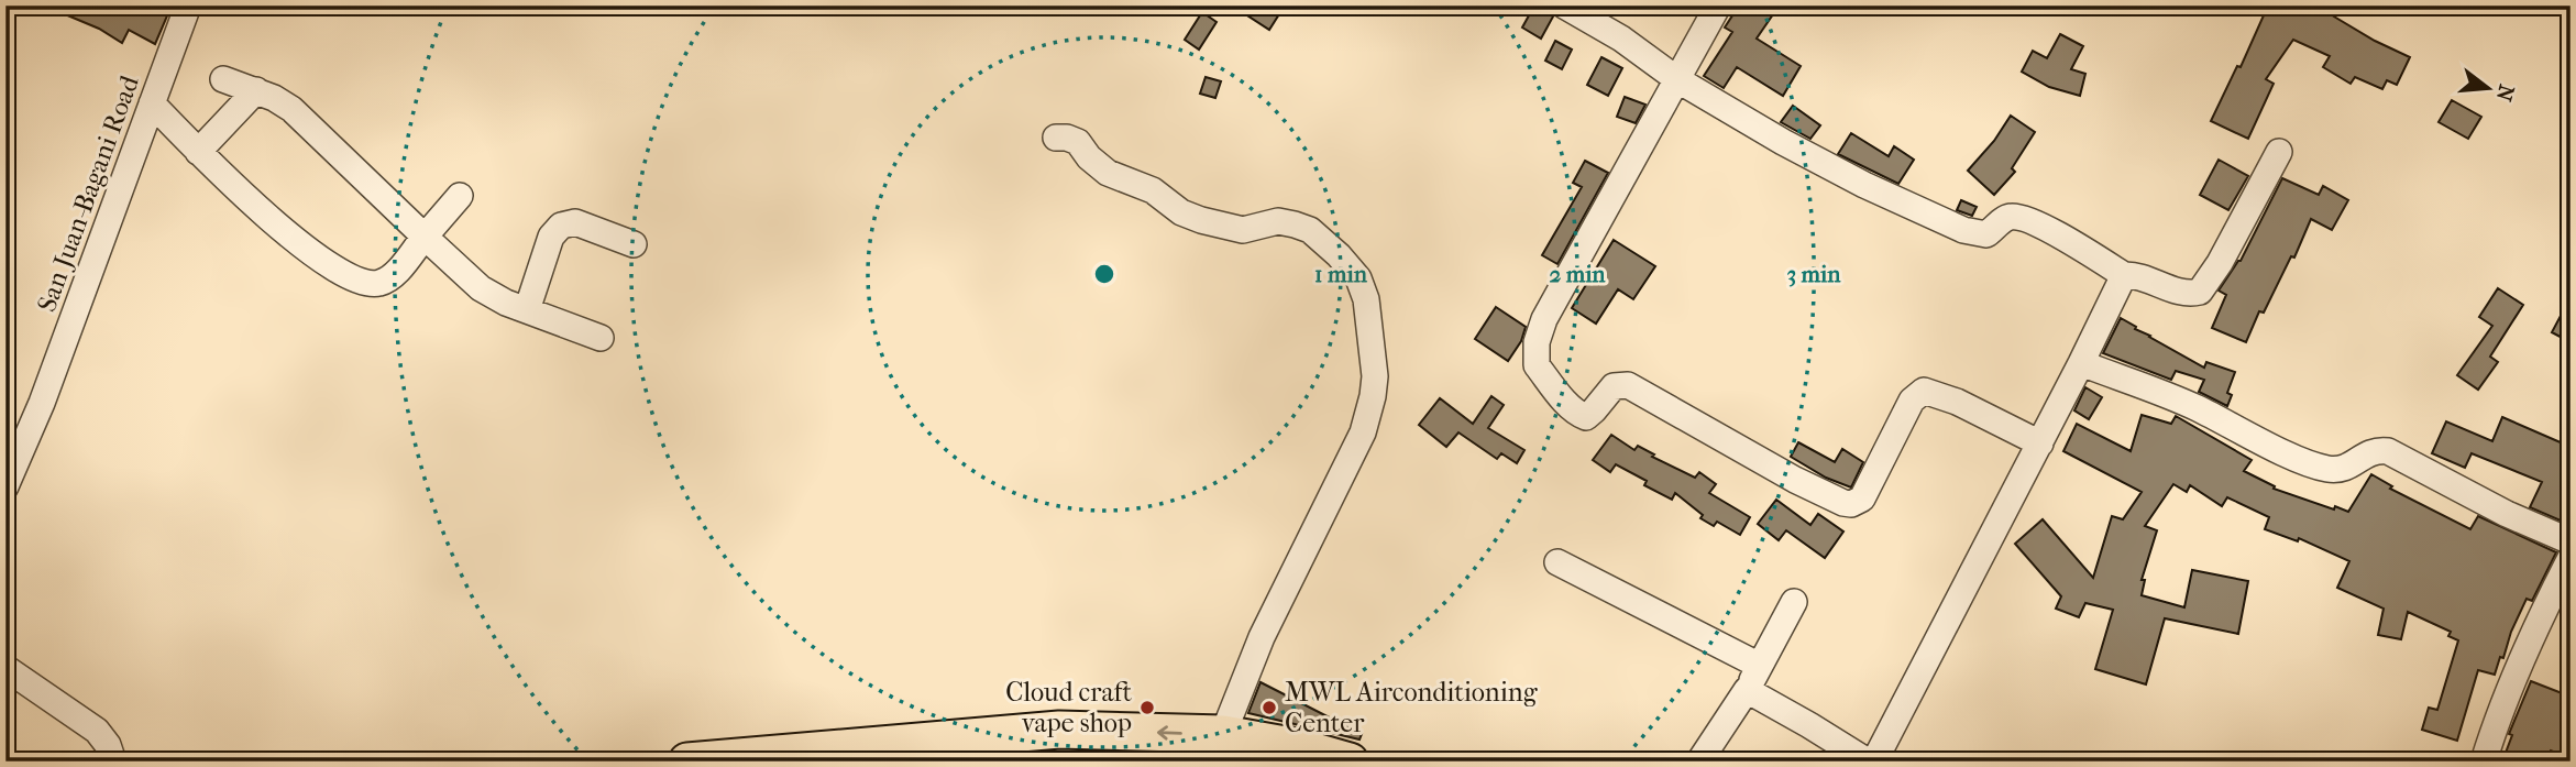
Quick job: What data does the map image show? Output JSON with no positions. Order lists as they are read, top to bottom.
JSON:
{
  "streets": {
    "street": ["San Juan-Bagani Road"]
  },
  "places": ["Cloud craft vape shop", "MWL Airconditioning Center"],
  "north": "right",
  "rings": ["1 min", "2 min", "3 min"]
}
